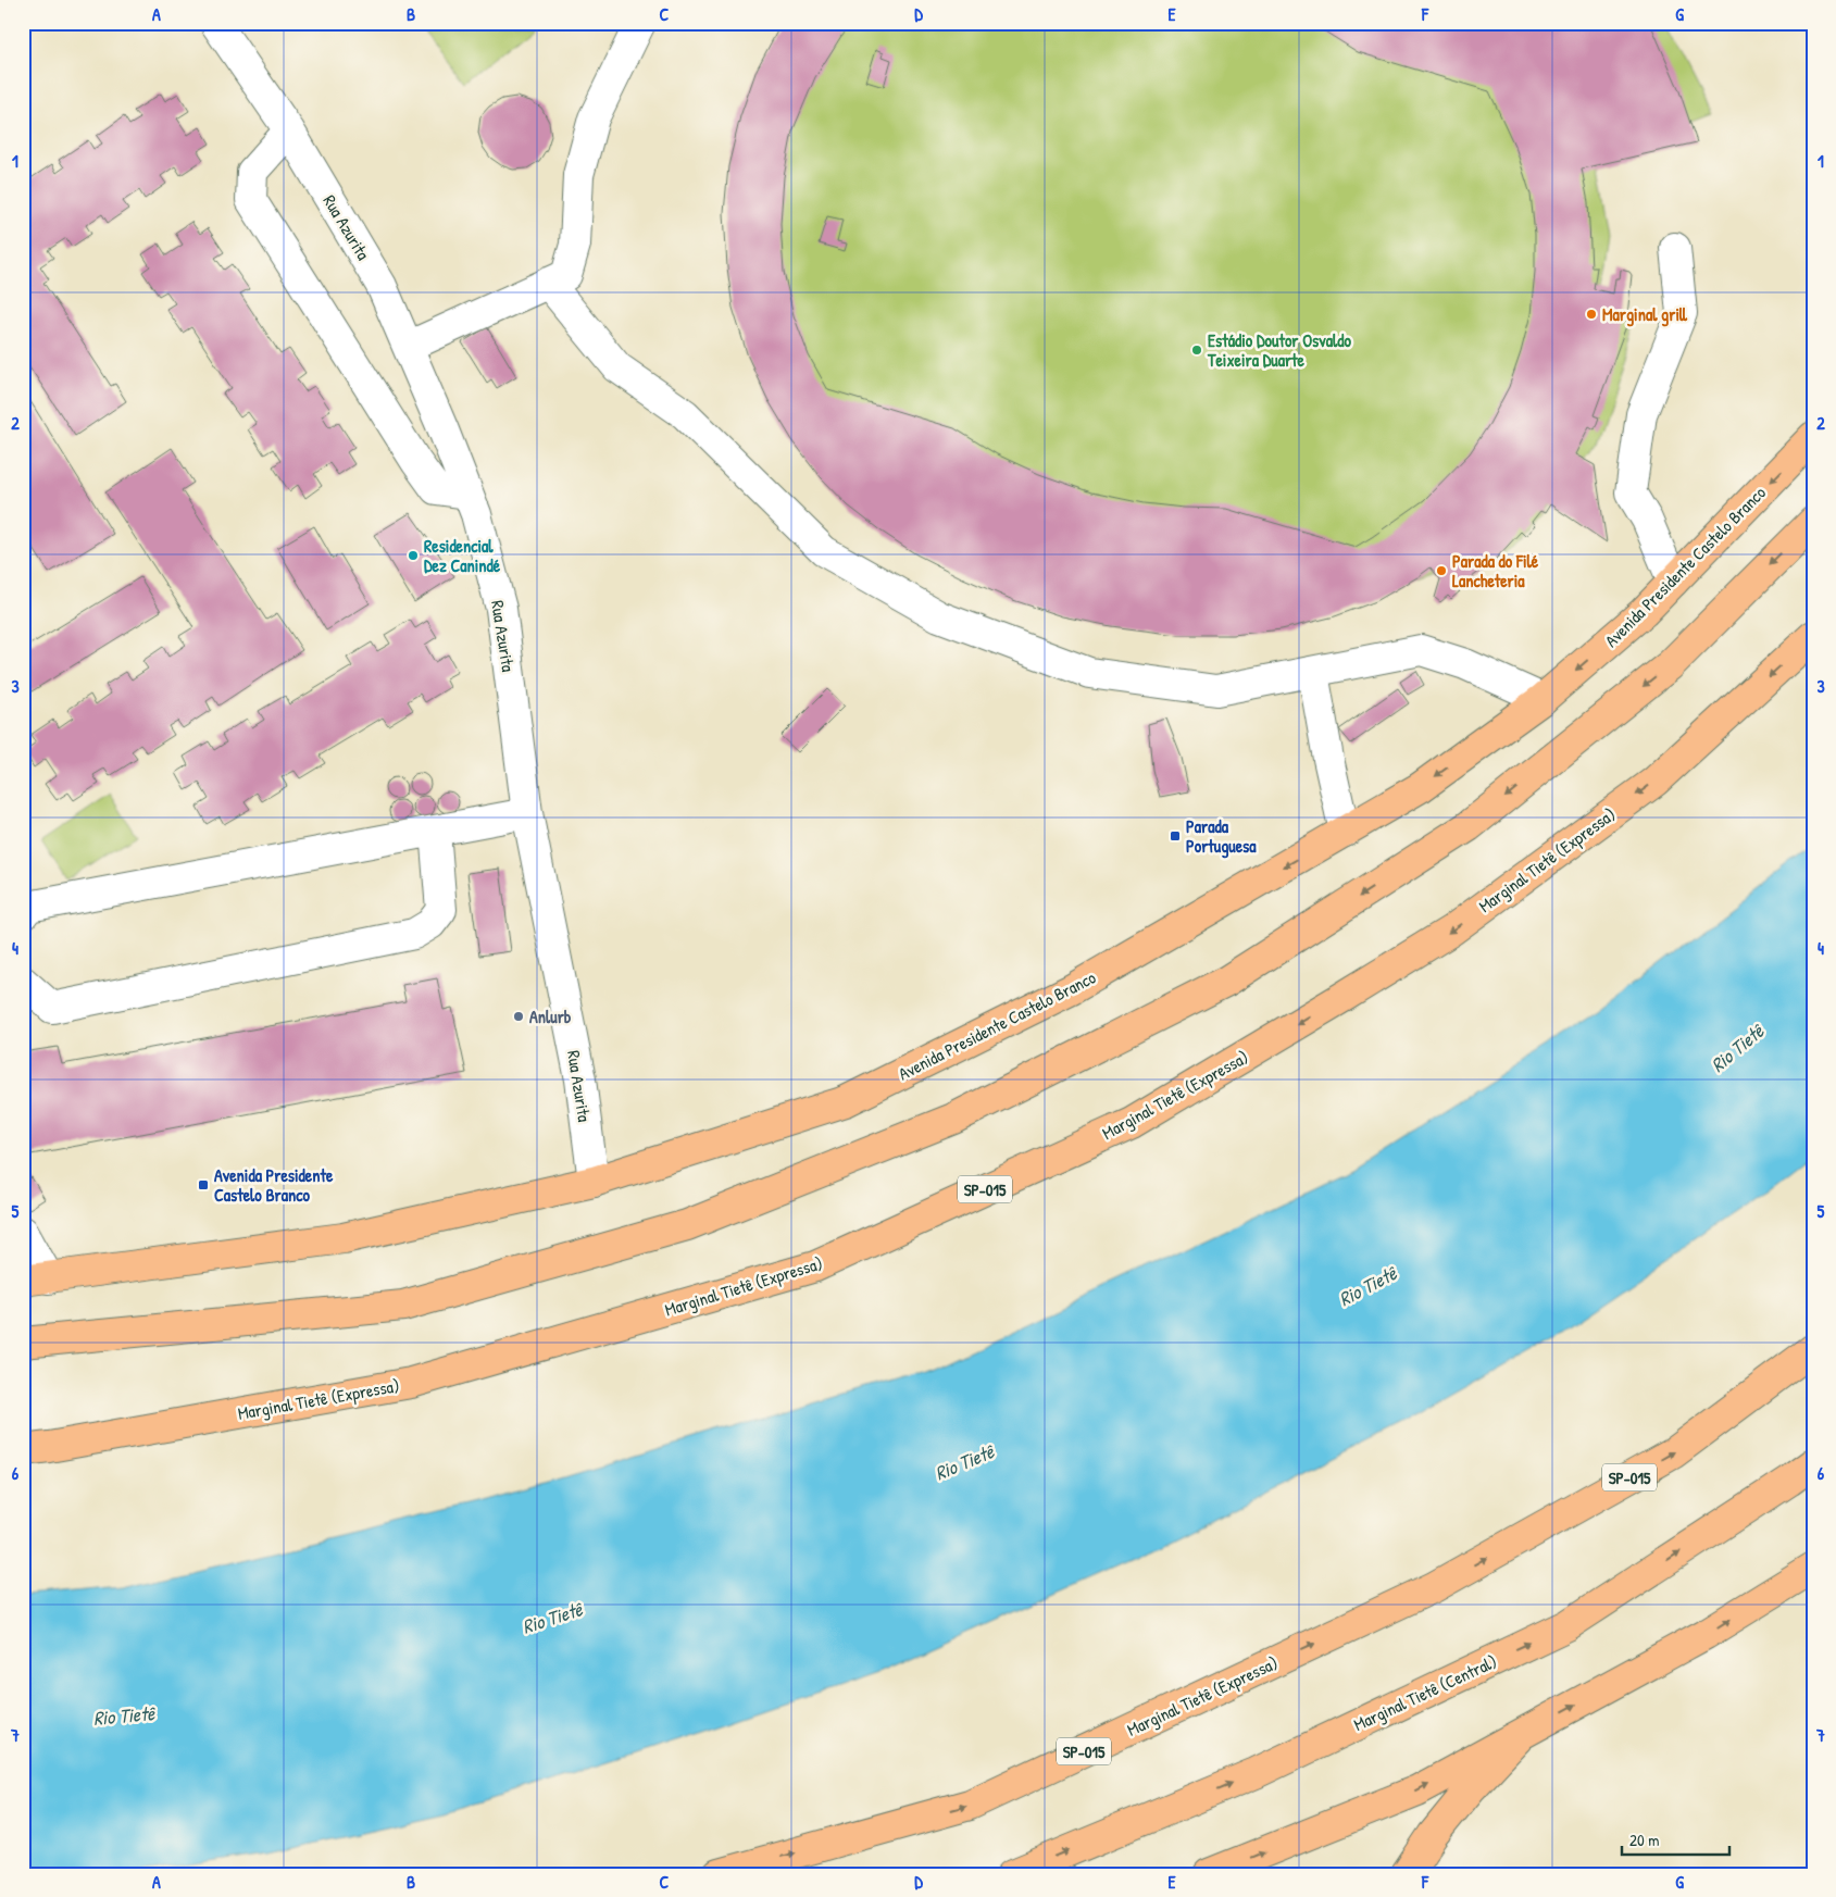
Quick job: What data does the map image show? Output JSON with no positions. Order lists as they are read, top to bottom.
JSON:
{
  "streets": {
    "main road": [
      "Avenida Presidente Castelo Branco",
      "Marginal Tietê (Expressa)",
      "SP-015",
      "Marginal Tietê (Central)"
    ],
    "street": ["Rua Azurita"]
  },
  "crossings": [
    ["Rua Azurita", "Avenida Presidente Castelo Branco"]
  ],
  "water": ["Rio Tietê"],
  "places": {
    "other": [
      "Marginal grill",
      "Estádio Doutor Osvaldo Teixeira Duarte",
      "Residencial Dez Canindé",
      "Parada do Filé Lancheteria",
      "Anlurb"
    ],
    "transit": ["Parada Portuguesa", "Avenida Presidente Castelo Branco"]
  },
  "scale_bar": "20 m",
  "grid": {
    "columns": [
      "A",
      "B",
      "C",
      "D",
      "E",
      "F",
      "G"
    ],
    "rows": [
      "1",
      "2",
      "3",
      "4",
      "5",
      "6",
      "7"
    ]
  }
}
